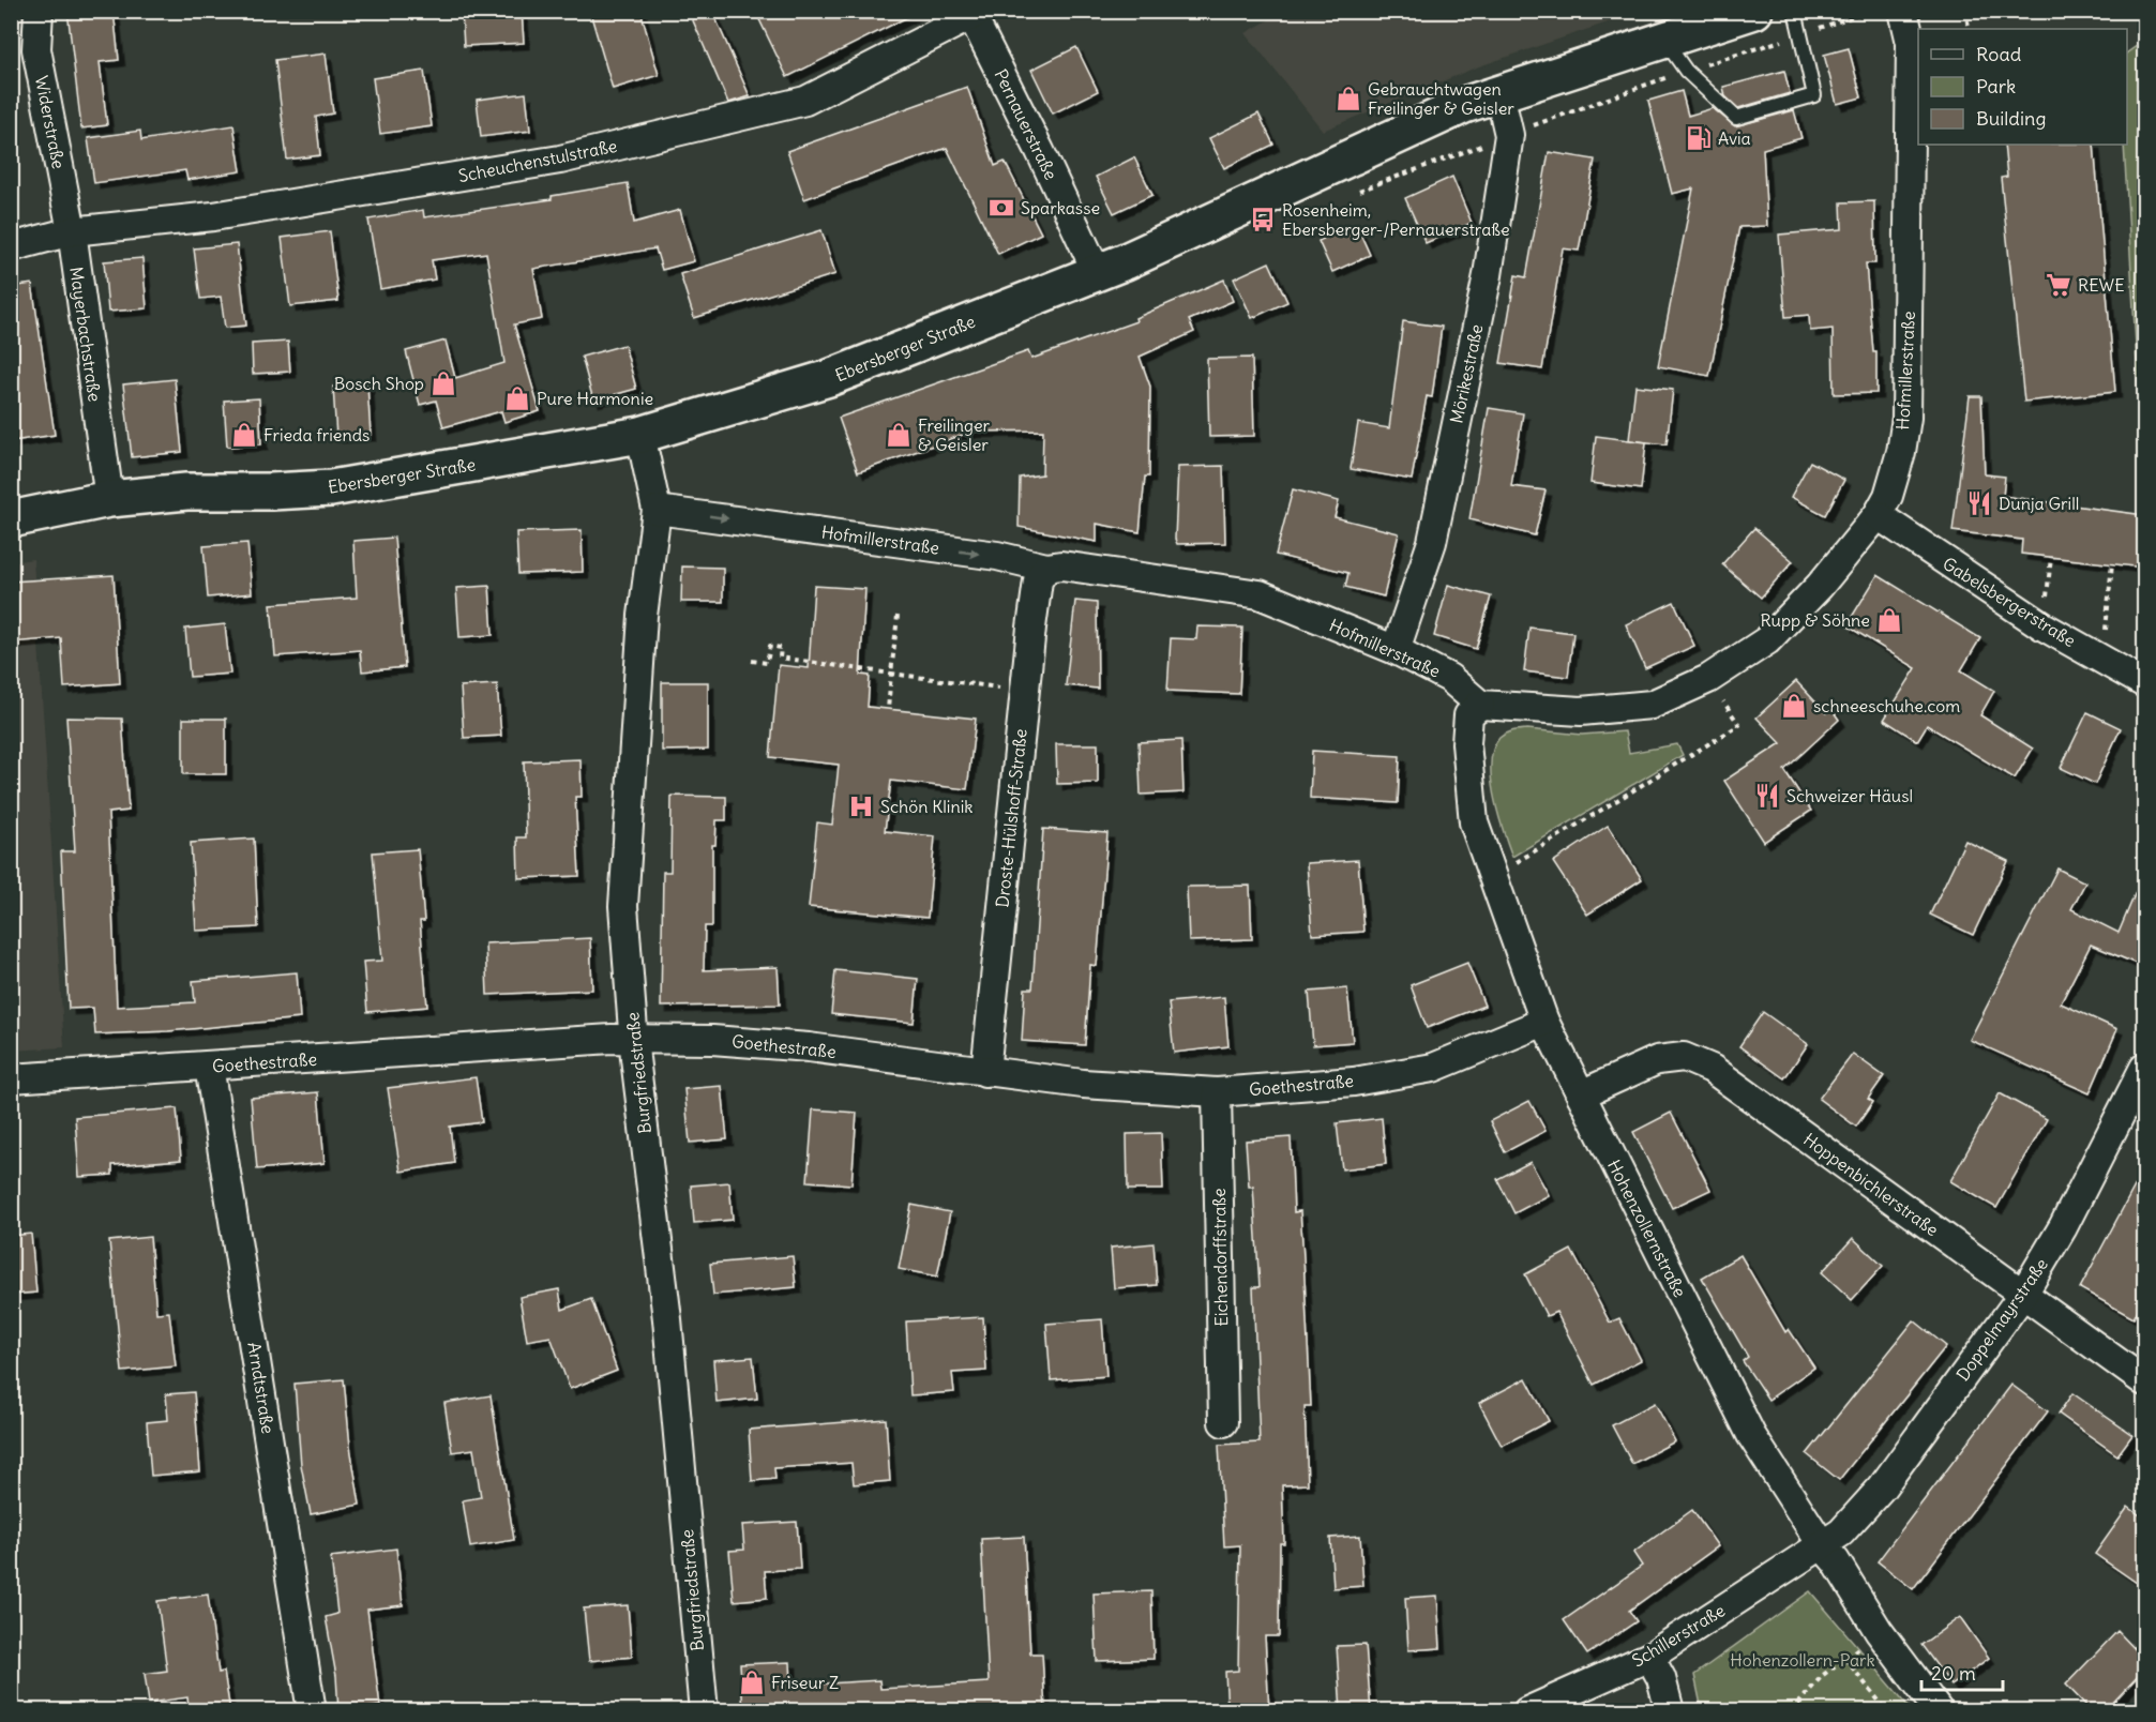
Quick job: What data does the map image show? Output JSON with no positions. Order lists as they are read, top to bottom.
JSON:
{
  "streets": {
    "street": [
      "Widerstraße",
      "Pernauerstraße",
      "Scheuchenstulstraße",
      "Mayerbachstraße",
      "Ebersberger Straße",
      "Hofmillerstraße",
      "Mörikestraße",
      "Gabelsbergerstraße",
      "Droste-Hülshoff-Straße",
      "Goethestraße",
      "Burgfriedstraße",
      "Hoppenbichlerstraße",
      "Hohenzollernstraße",
      "Eichendorffstraße",
      "Doppelmayrstraße",
      "Arndtstraße",
      "Schillerstraße"
    ]
  },
  "crossings": [
    ["Widerstraße", "Scheuchenstulstraße"],
    ["Widerstraße", "Mayerbachstraße"],
    ["Pernauerstraße", "Scheuchenstulstraße"],
    ["Pernauerstraße", "Ebersberger Straße"],
    ["Scheuchenstulstraße", "Mayerbachstraße"],
    ["Mayerbachstraße", "Ebersberger Straße"],
    ["Ebersberger Straße", "Mörikestraße"],
    ["Ebersberger Straße", "Burgfriedstraße"],
    ["Hofmillerstraße", "Mörikestraße"],
    ["Hofmillerstraße", "Gabelsbergerstraße"],
    ["Hofmillerstraße", "Droste-Hülshoff-Straße"],
    ["Hofmillerstraße", "Burgfriedstraße"],
    ["Hofmillerstraße", "Hohenzollernstraße"],
    ["Droste-Hülshoff-Straße", "Goethestraße"],
    ["Goethestraße", "Burgfriedstraße"],
    ["Goethestraße", "Hohenzollernstraße"],
    ["Goethestraße", "Eichendorffstraße"],
    ["Goethestraße", "Arndtstraße"],
    ["Hoppenbichlerstraße", "Hohenzollernstraße"],
    ["Hoppenbichlerstraße", "Doppelmayrstraße"],
    ["Hohenzollernstraße", "Doppelmayrstraße"],
    ["Hohenzollernstraße", "Schillerstraße"],
    ["Doppelmayrstraße", "Schillerstraße"]
  ],
  "parks": ["Hohenzollern-Park"],
  "places": {
    "shop": [
      "Gebrauchtwagen Freilinger & Geisler",
      "Bosch Shop",
      "Pure Harmonie",
      "Frieda friends",
      "Freilinger & Geisler",
      "Rupp & Söhne",
      "schneeschuhe.com",
      "Friseur Z"
    ],
    "fuel station": ["Avia"],
    "bank": ["Sparkasse"],
    "bus stop": ["Rosenheim, Ebersberger-/Pernauerstraße"],
    "supermarket": ["REWE"],
    "restaurant": ["Dunja Grill", "Schweizer Häusl"],
    "hospital": ["Schön Klinik"]
  },
  "legend": ["Road", "Park", "Building"],
  "scale_bar": "20 m"
}
